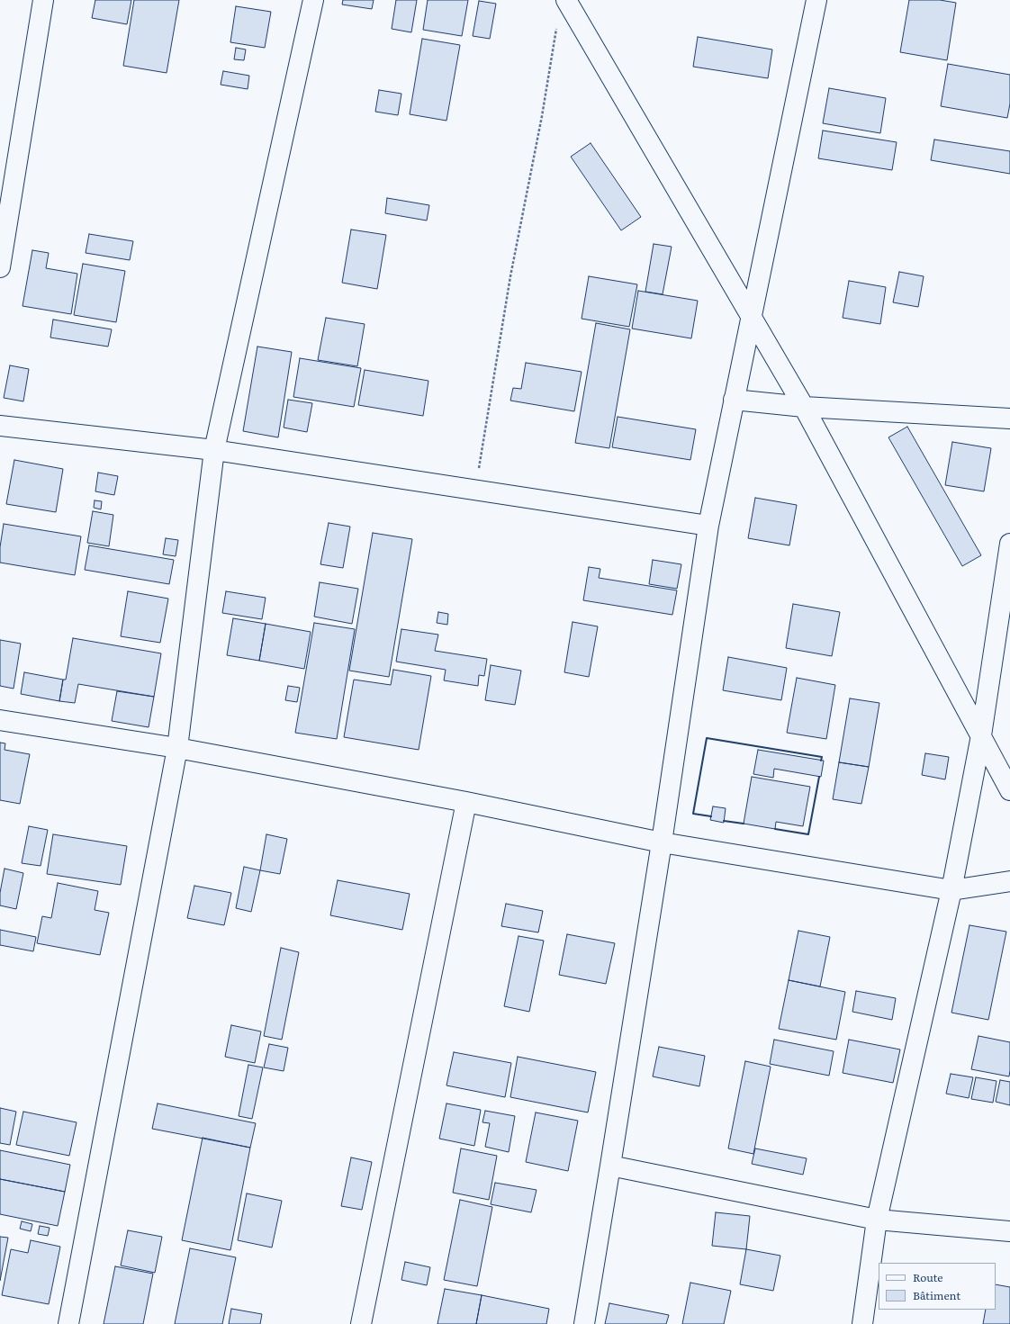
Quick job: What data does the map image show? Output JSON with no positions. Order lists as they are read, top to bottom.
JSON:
{
  "legend": ["Route", "Bâtiment"]
}
